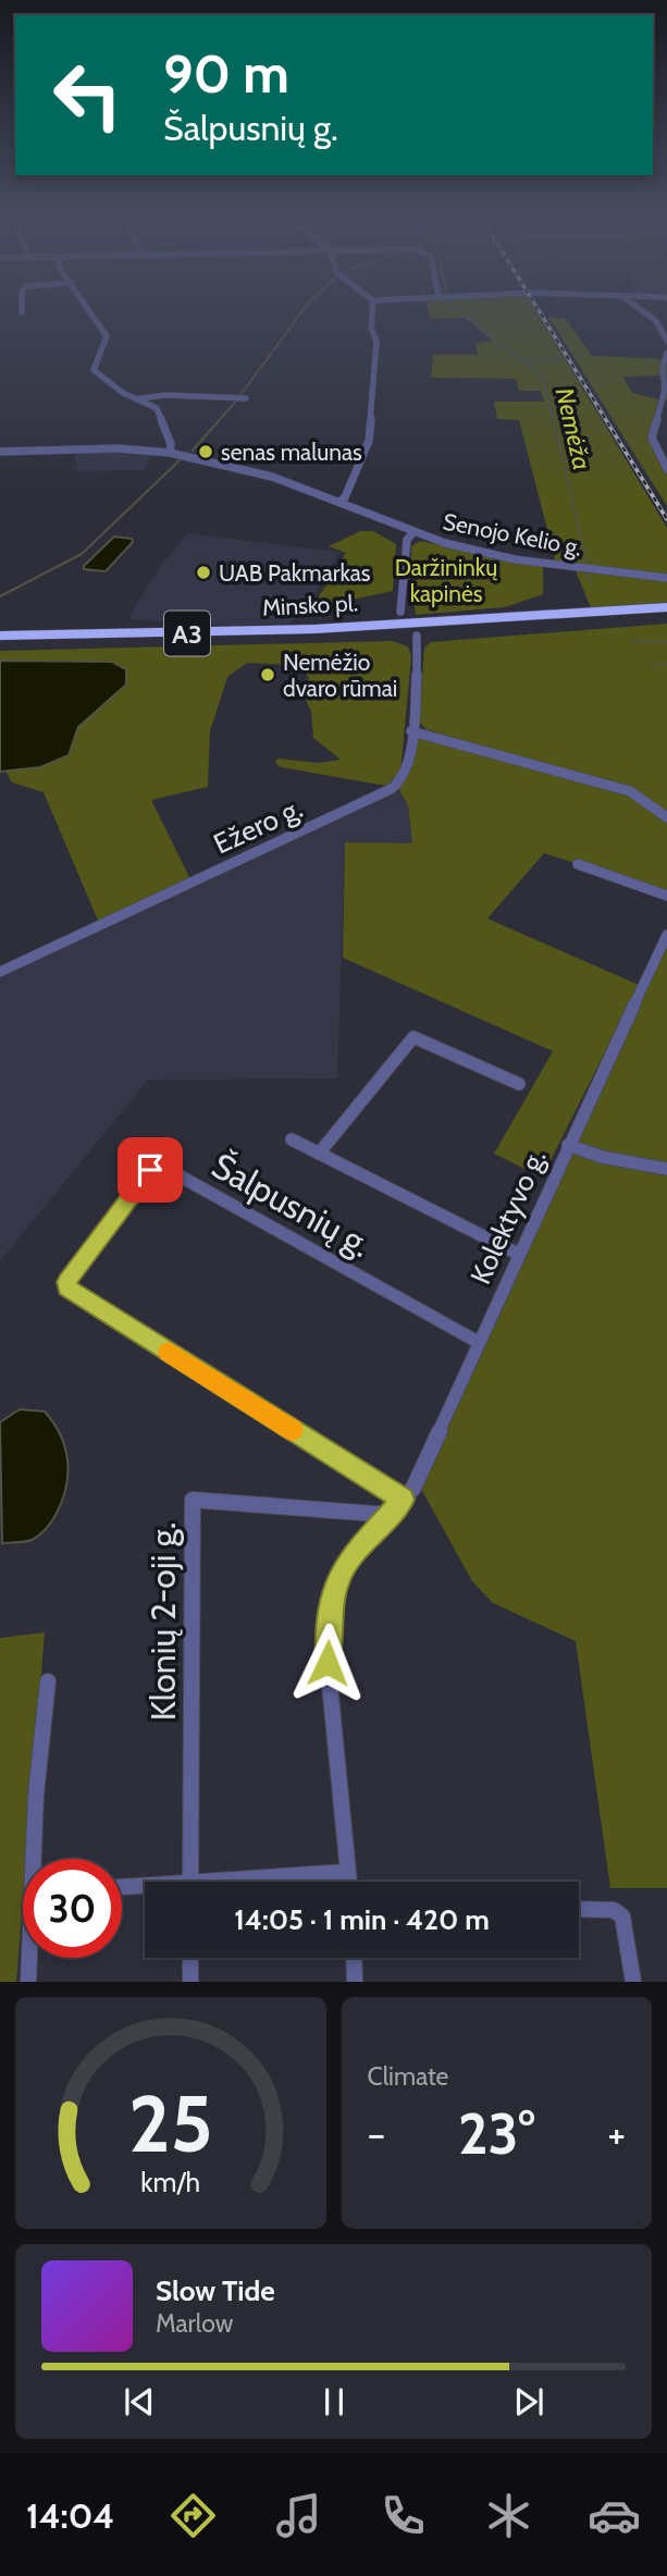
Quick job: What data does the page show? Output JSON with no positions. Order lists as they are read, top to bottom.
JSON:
{
  "streets": {
    "highway": ["Minsko pl.", "A3"],
    "street": [
      "Senojo Kelio g.",
      "Ežero g.",
      "Šalpusnių g.",
      "Kolektyvo g.",
      "Klonių 2-oji g."
    ]
  },
  "crossings": [
    ["Minsko pl.", "Ežero g."],
    ["Šalpusnių g.", "Kolektyvo g."],
    ["Kolektyvo g.", "Klonių 2-oji g."]
  ],
  "water": ["Nemėža"],
  "parks": ["Daržininkų kapinės"],
  "places": ["senas malunas", "UAB Pakmarkas", "Nemėžio dvaro rūmai"],
  "page": {
    "turn": ["90 m", "Šalpusnių g."],
    "limit": "30",
    "trip": "14:05 · 1 min · 420 m",
    "tile": "Climate",
    "heat": ["−", "23°", "+"],
    "song": ["Slow Tide", "Marlow"],
    "tabs": "14:04",
    "gauge": ["25", "km/h"]
  }
}
